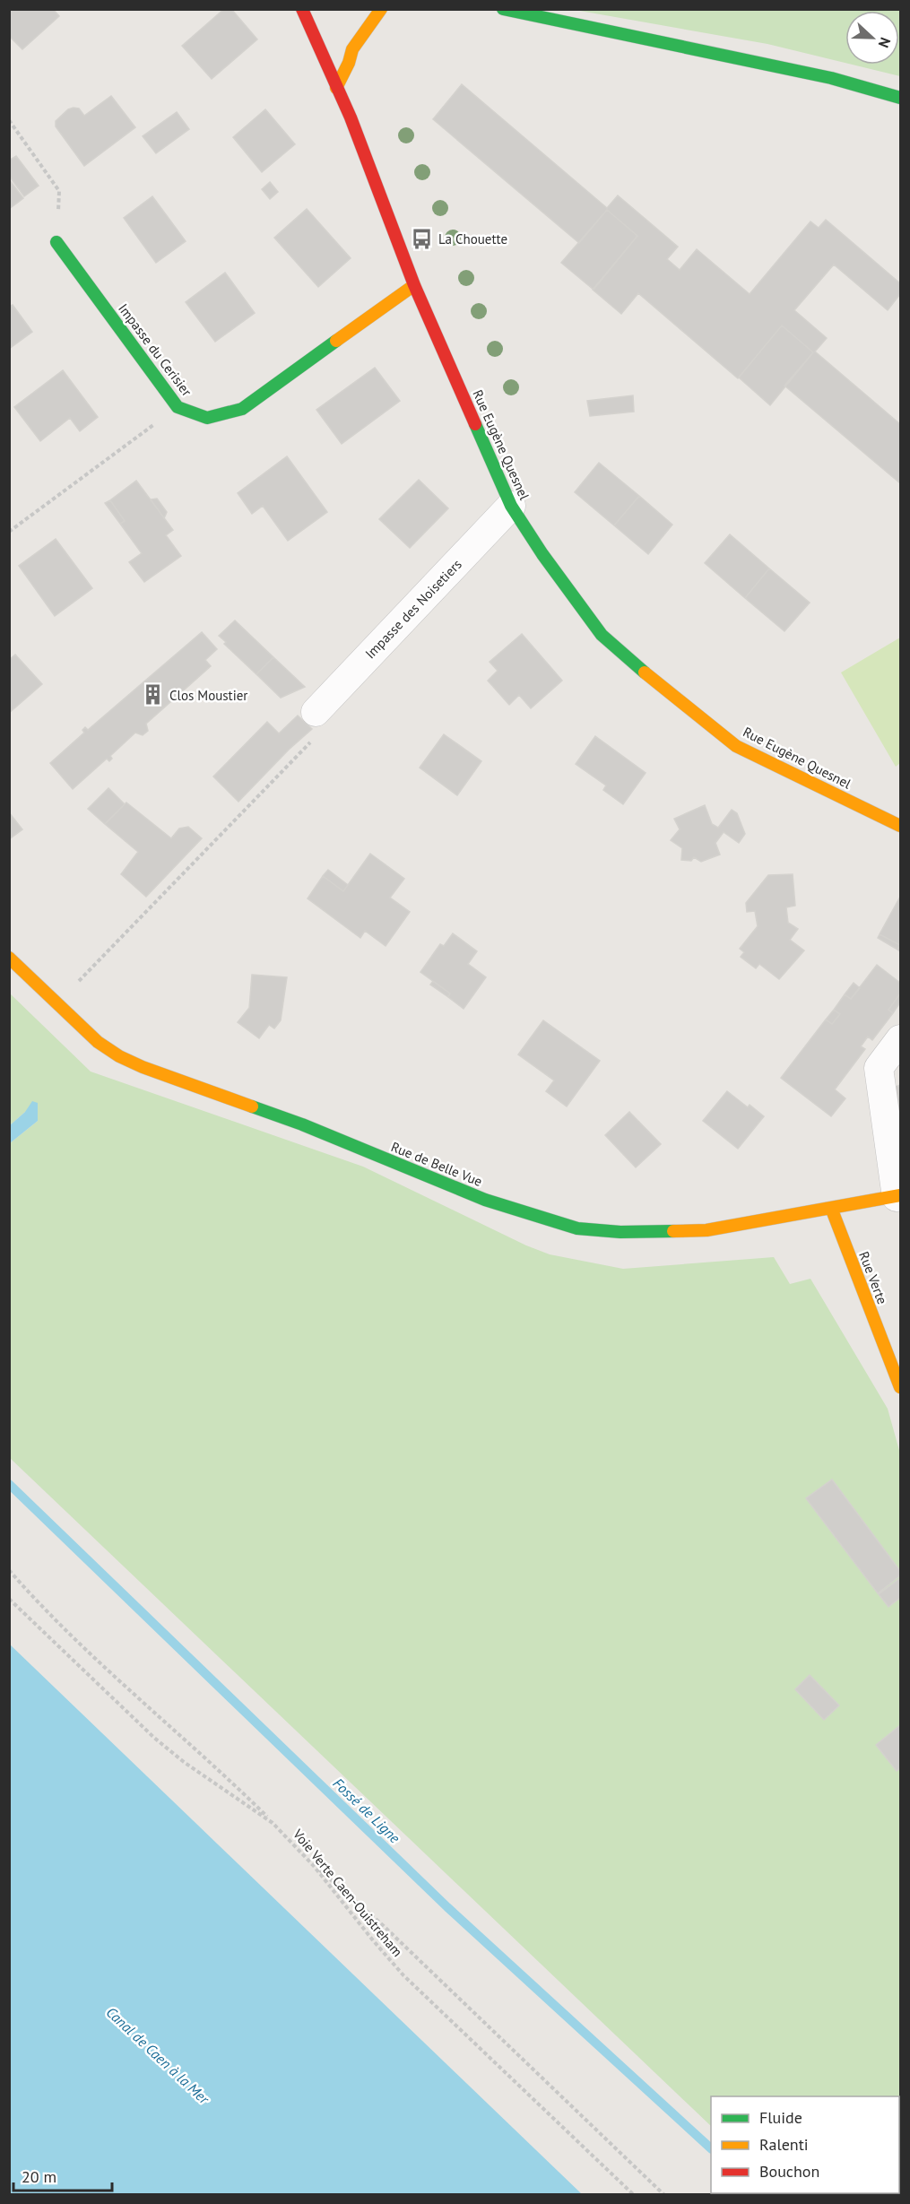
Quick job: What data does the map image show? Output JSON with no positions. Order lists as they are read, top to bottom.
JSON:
{
  "streets": {
    "street": [
      "Impasse du Cerisier",
      "Rue Eugène Quesnel",
      "Impasse des Noisetiers",
      "Rue de Belle Vue",
      "Rue Verte"
    ],
    "path": ["Voie Verte Caen-Ouistreham"]
  },
  "crossings": [
    ["Impasse du Cerisier", "Rue Eugène Quesnel"],
    ["Rue Eugène Quesnel", "Impasse des Noisetiers"],
    ["Rue de Belle Vue", "Rue Verte"]
  ],
  "water": ["Fossé de Ligne", "Canal de Caen à la Mer"],
  "places": {
    "bus stop": ["La Chouette"],
    "building": ["Clos Moustier"]
  },
  "legend": ["Fluide", "Ralenti", "Bouchon"],
  "scale_bar": "20 m",
  "north": "right"
}
